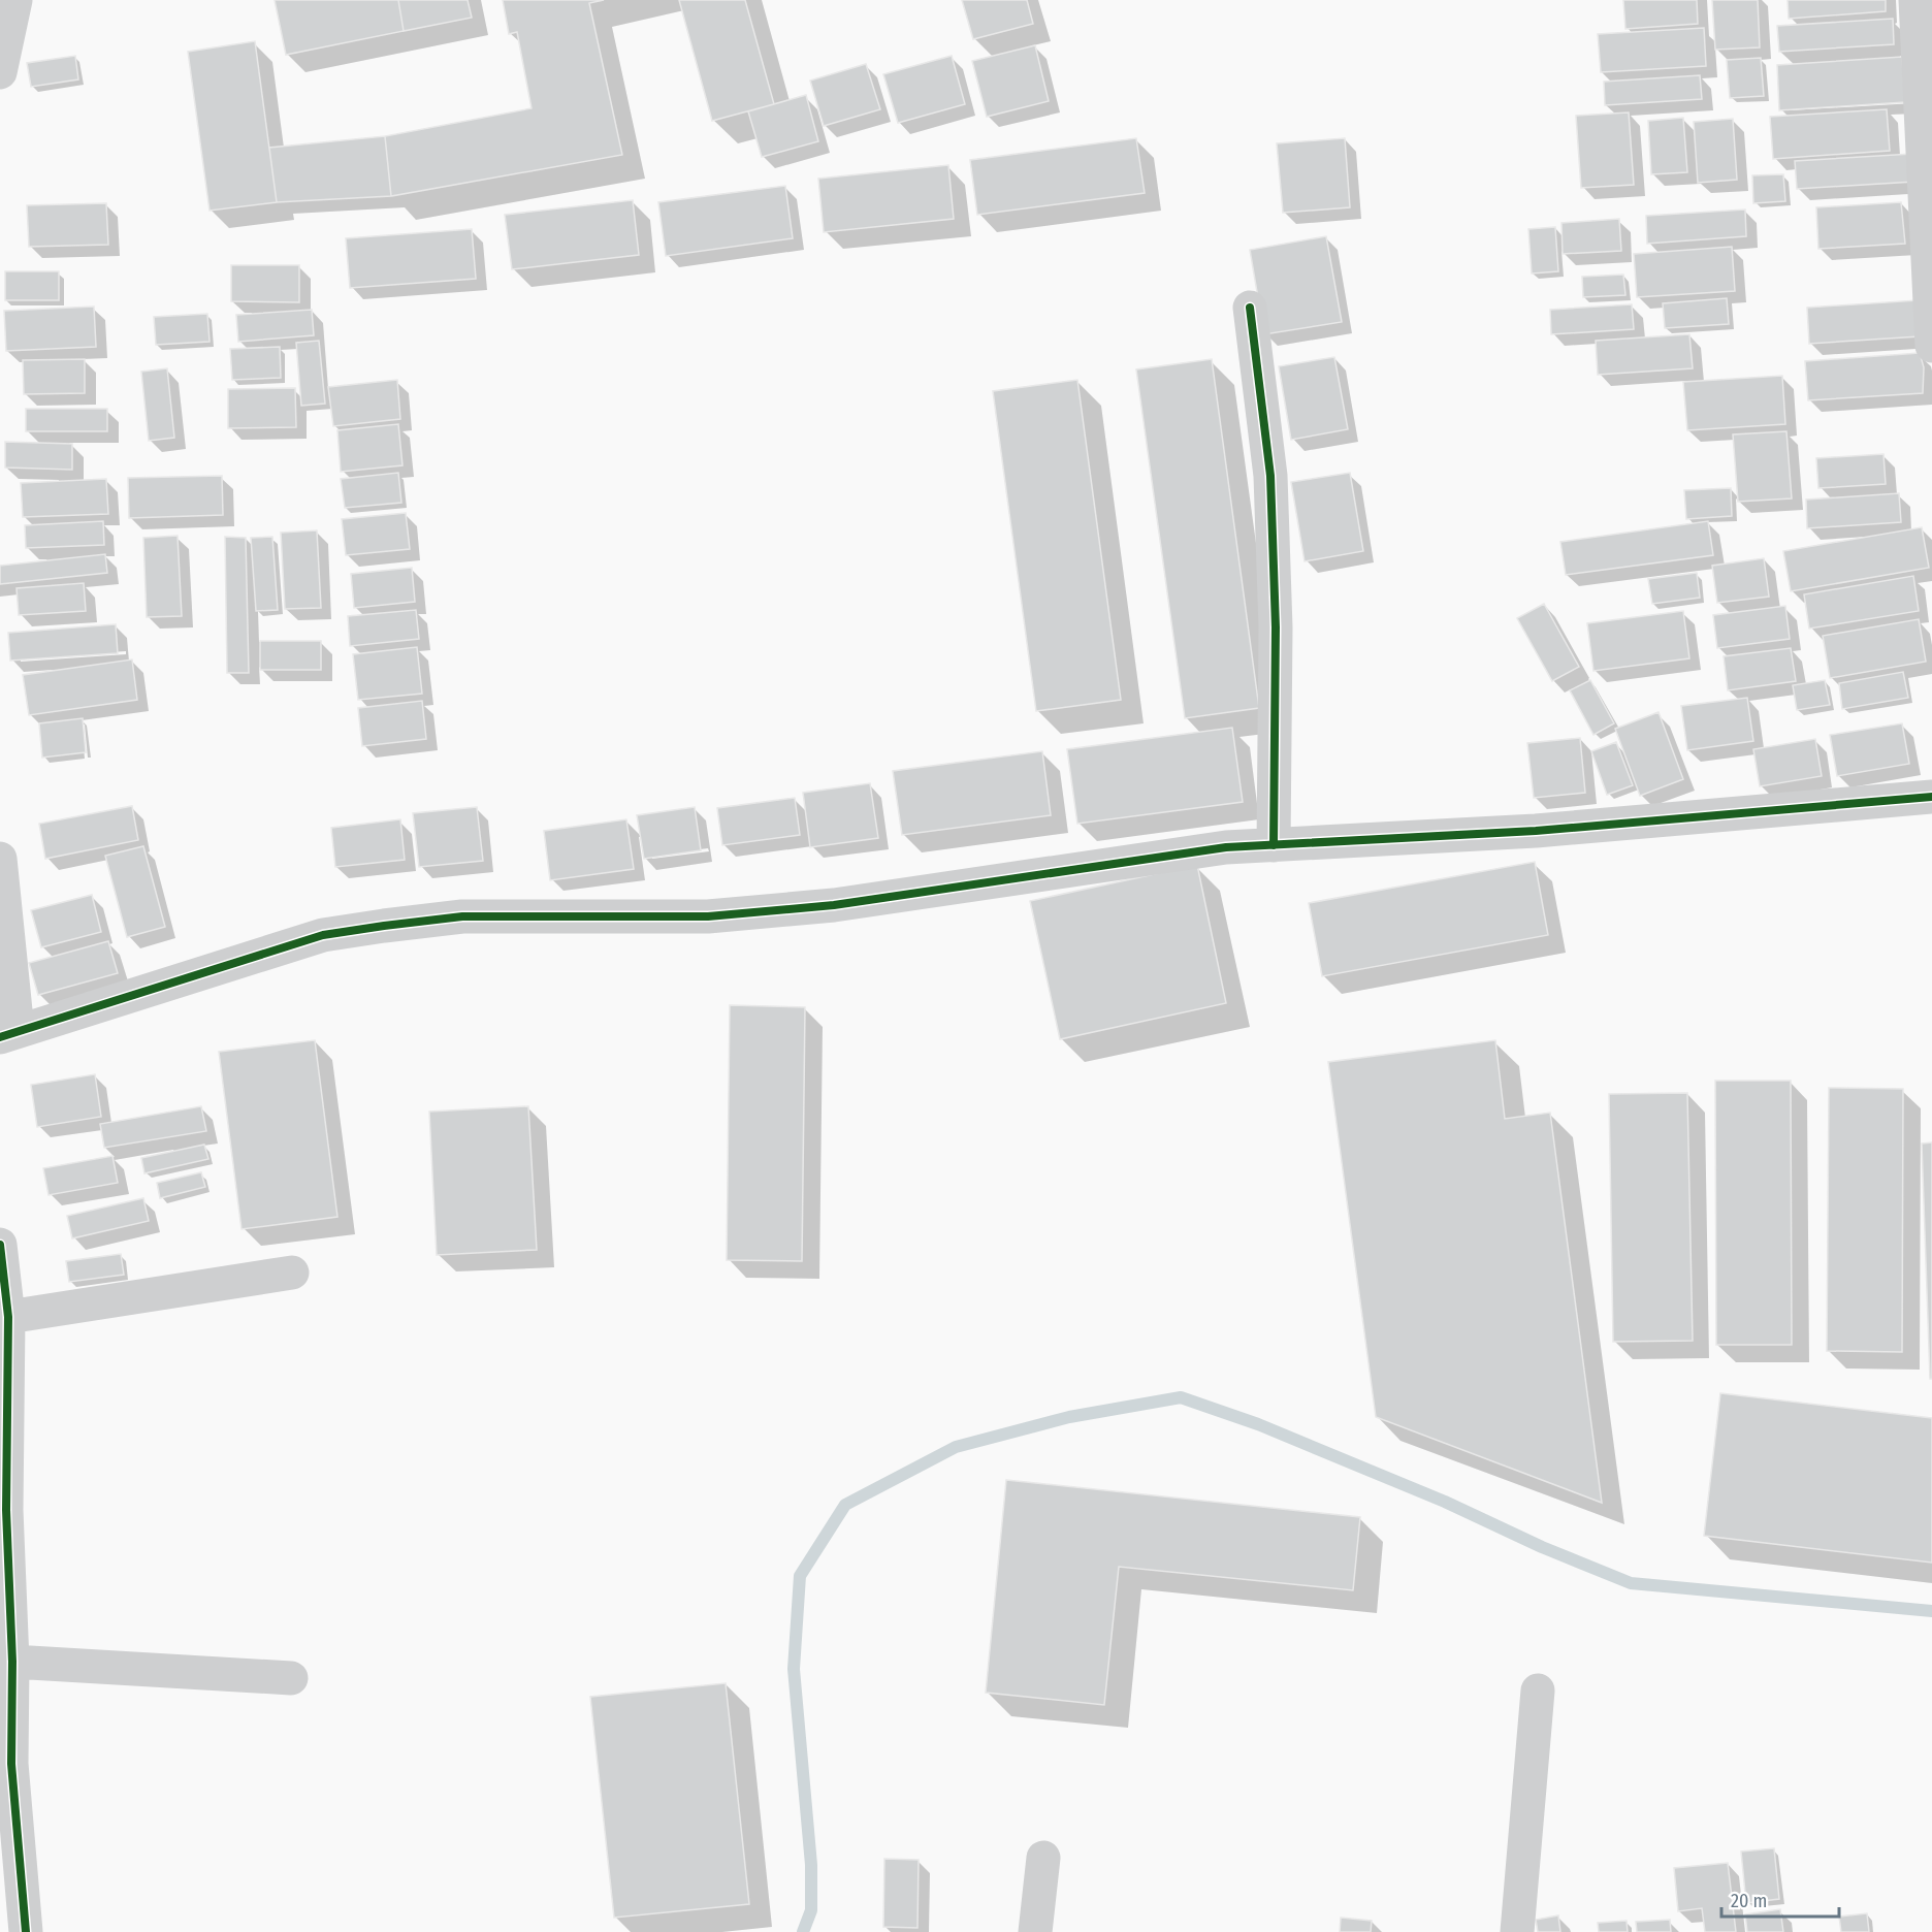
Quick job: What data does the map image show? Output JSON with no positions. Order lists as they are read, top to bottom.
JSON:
{
  "scale_bar": "20 m"
}
